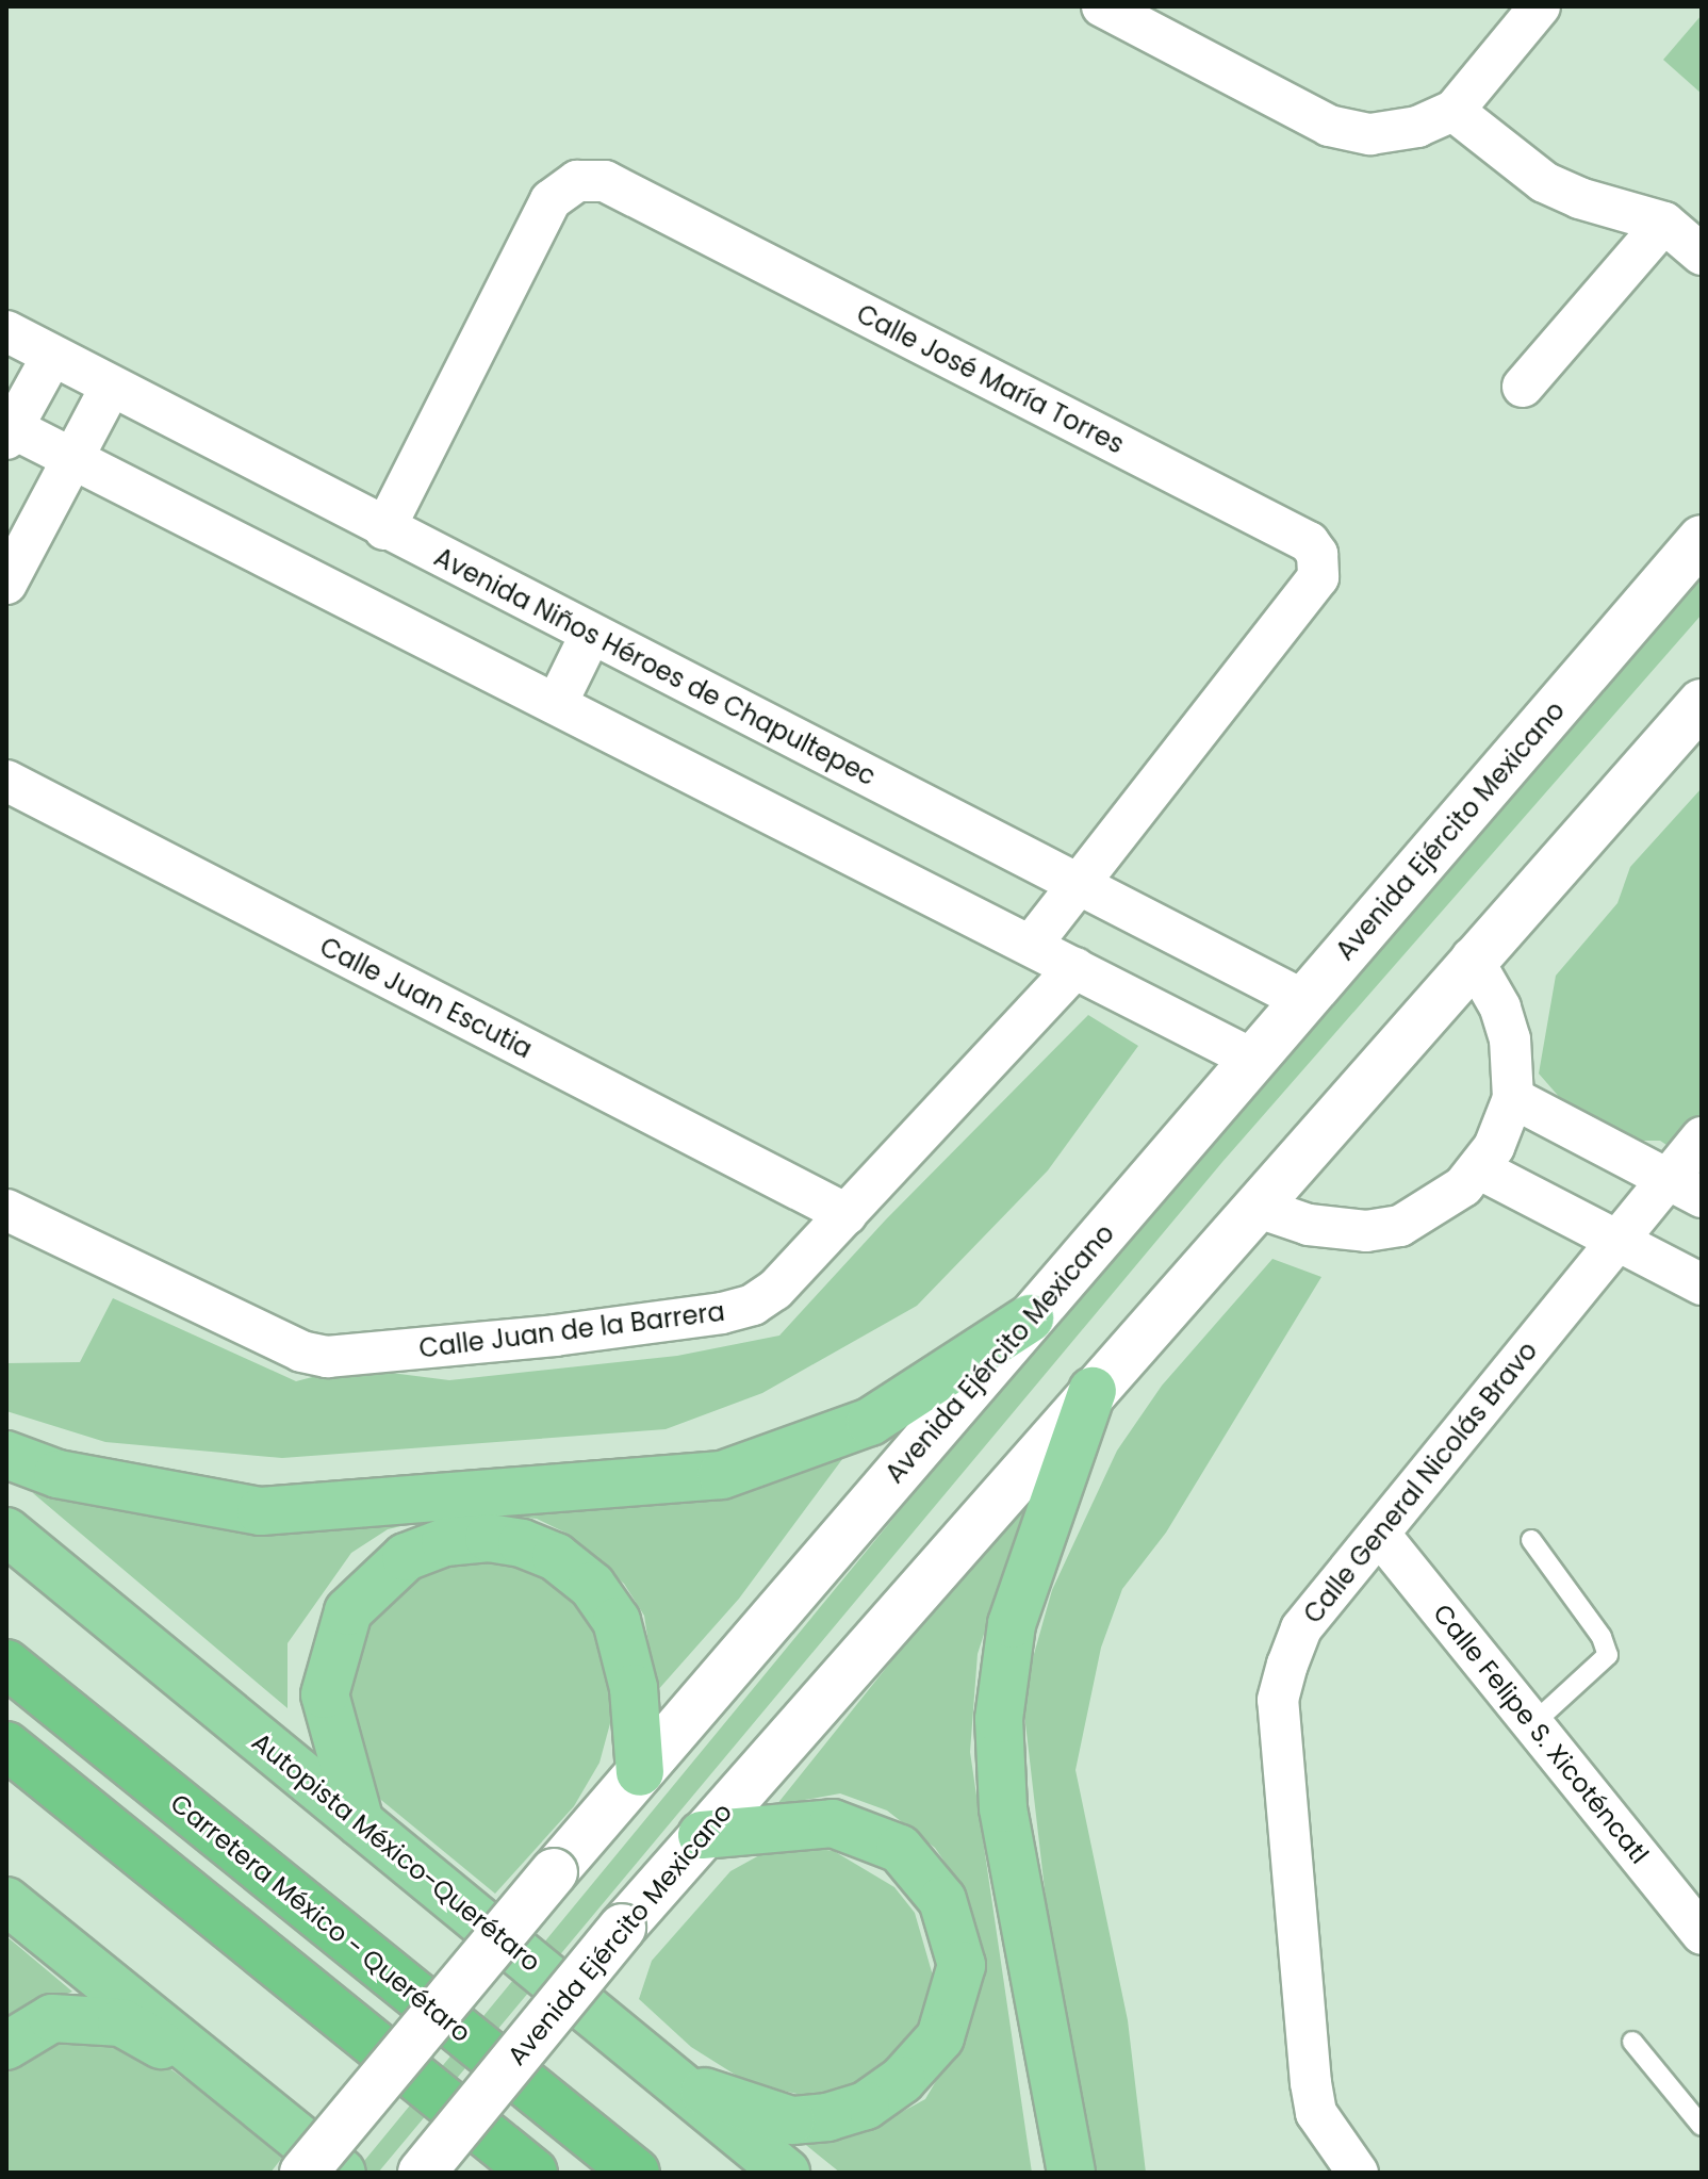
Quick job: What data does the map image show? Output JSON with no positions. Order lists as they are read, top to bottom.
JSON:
{
  "streets": {
    "highway": ["Carretera México - Querétaro"],
    "main road": ["Avenida Ejército Mexicano", "Autopista México-Querétaro"],
    "street": [
      "Calle José María Torres",
      "Avenida Niños Héroes de Chapultepec",
      "Calle Juan Escutia",
      "Calle Juan de la Barrera",
      "Calle General Nicolás Bravo",
      "Calle Felipe S. Xicoténcatl"
    ]
  },
  "crossings": [
    ["Calle José María Torres", "Avenida Niños Héroes de Chapultepec"],
    ["Avenida Niños Héroes de Chapultepec", "Avenida Ejército Mexicano"],
    ["Calle Juan Escutia", "Calle Juan de la Barrera"],
    ["Calle General Nicolás Bravo", "Calle Felipe S. Xicoténcatl"]
  ]
}
